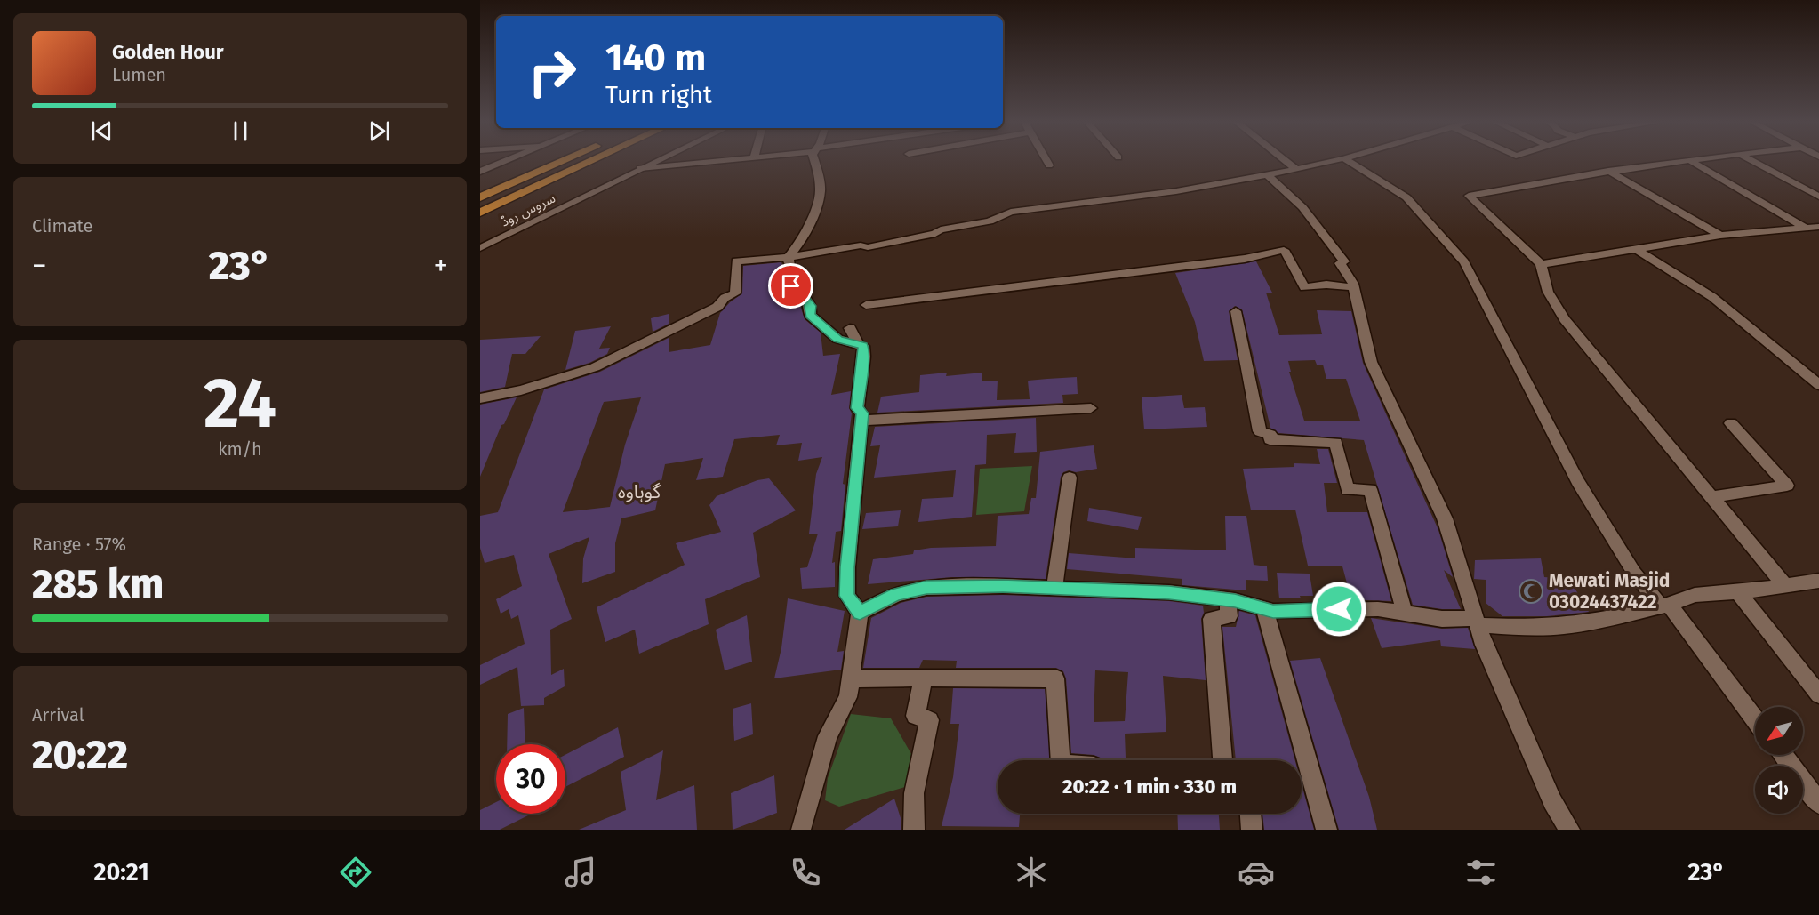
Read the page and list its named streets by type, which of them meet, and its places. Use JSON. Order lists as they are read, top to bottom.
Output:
{
  "streets": {
    "street": ["سروس روڈ"]
  },
  "districts": ["گوہاوہ"],
  "places": {
    "mosque": ["Mewati Masjid 03024437422"]
  },
  "north": "bottom left",
  "page": {
    "turn": ["140 m", "Turn right"],
    "song": ["Golden Hour", "Lumen"],
    "tile": [
      "Climate",
      ["24", "km/h"],
      ["Range · 57%", "285 km"],
      ["Arrival", "20:22"]
    ],
    "heat": ["−", "23°", "+"],
    "limit": "30",
    "trip": "20:22 · 1 min · 330 m",
    "tabs": ["20:21", "23°"]
  }
}
